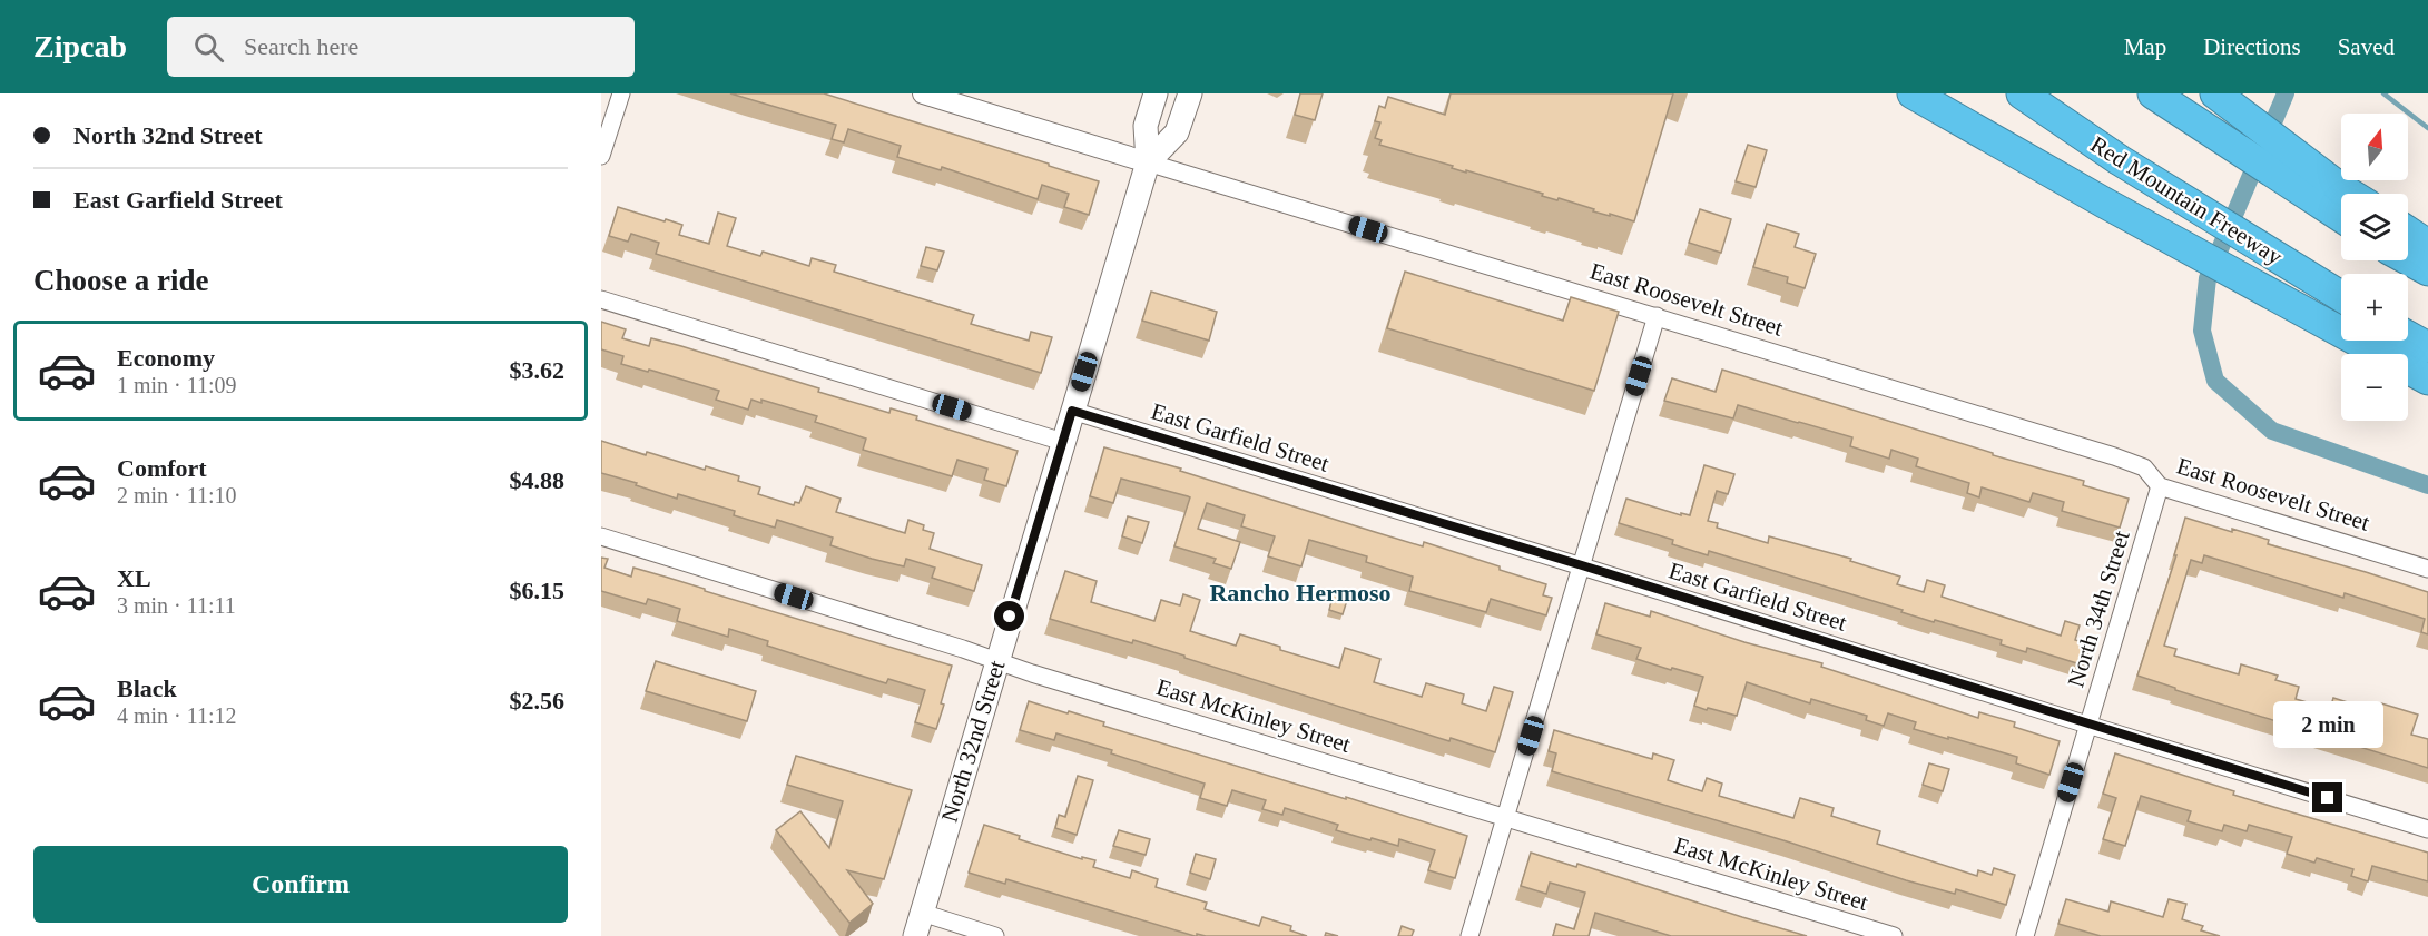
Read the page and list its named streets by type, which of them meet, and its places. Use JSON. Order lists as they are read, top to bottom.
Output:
{
  "streets": {
    "highway": ["Red Mountain Freeway"],
    "main road": ["North 32nd Street"],
    "street": [
      "East Roosevelt Street",
      "East Garfield Street",
      "North 34th Street",
      "East McKinley Street"
    ]
  },
  "crossings": [
    ["East Roosevelt Street", "North 34th Street"],
    ["East Roosevelt Street", "North 32nd Street"],
    ["East Garfield Street", "North 34th Street"],
    ["East Garfield Street", "North 32nd Street"],
    ["East McKinley Street", "North 32nd Street"]
  ],
  "districts": ["Rancho Hermoso"],
  "north": "top",
  "page": {
    "header": "Zipcab",
    "search": "Search here",
    "nav": ["Map", "Directions", "Saved"],
    "banner": ["North 32nd Street", "East Garfield Street"],
    "map_buttons": ["+", "−"],
    "heading": "Choose a ride",
    "list": [
      {
        "name": "Economy",
        "note": "1 min · 11:09",
        "value": "$3.62"
      },
      {
        "name": "Comfort",
        "note": "2 min · 11:10",
        "value": "$4.88"
      },
      {
        "name": "XL",
        "note": "3 min · 11:11",
        "value": "$6.15"
      },
      {
        "name": "Black",
        "note": "4 min · 11:12",
        "value": "$2.56"
      }
    ],
    "bubble": "2 min",
    "buttons": "Confirm"
  }
}
